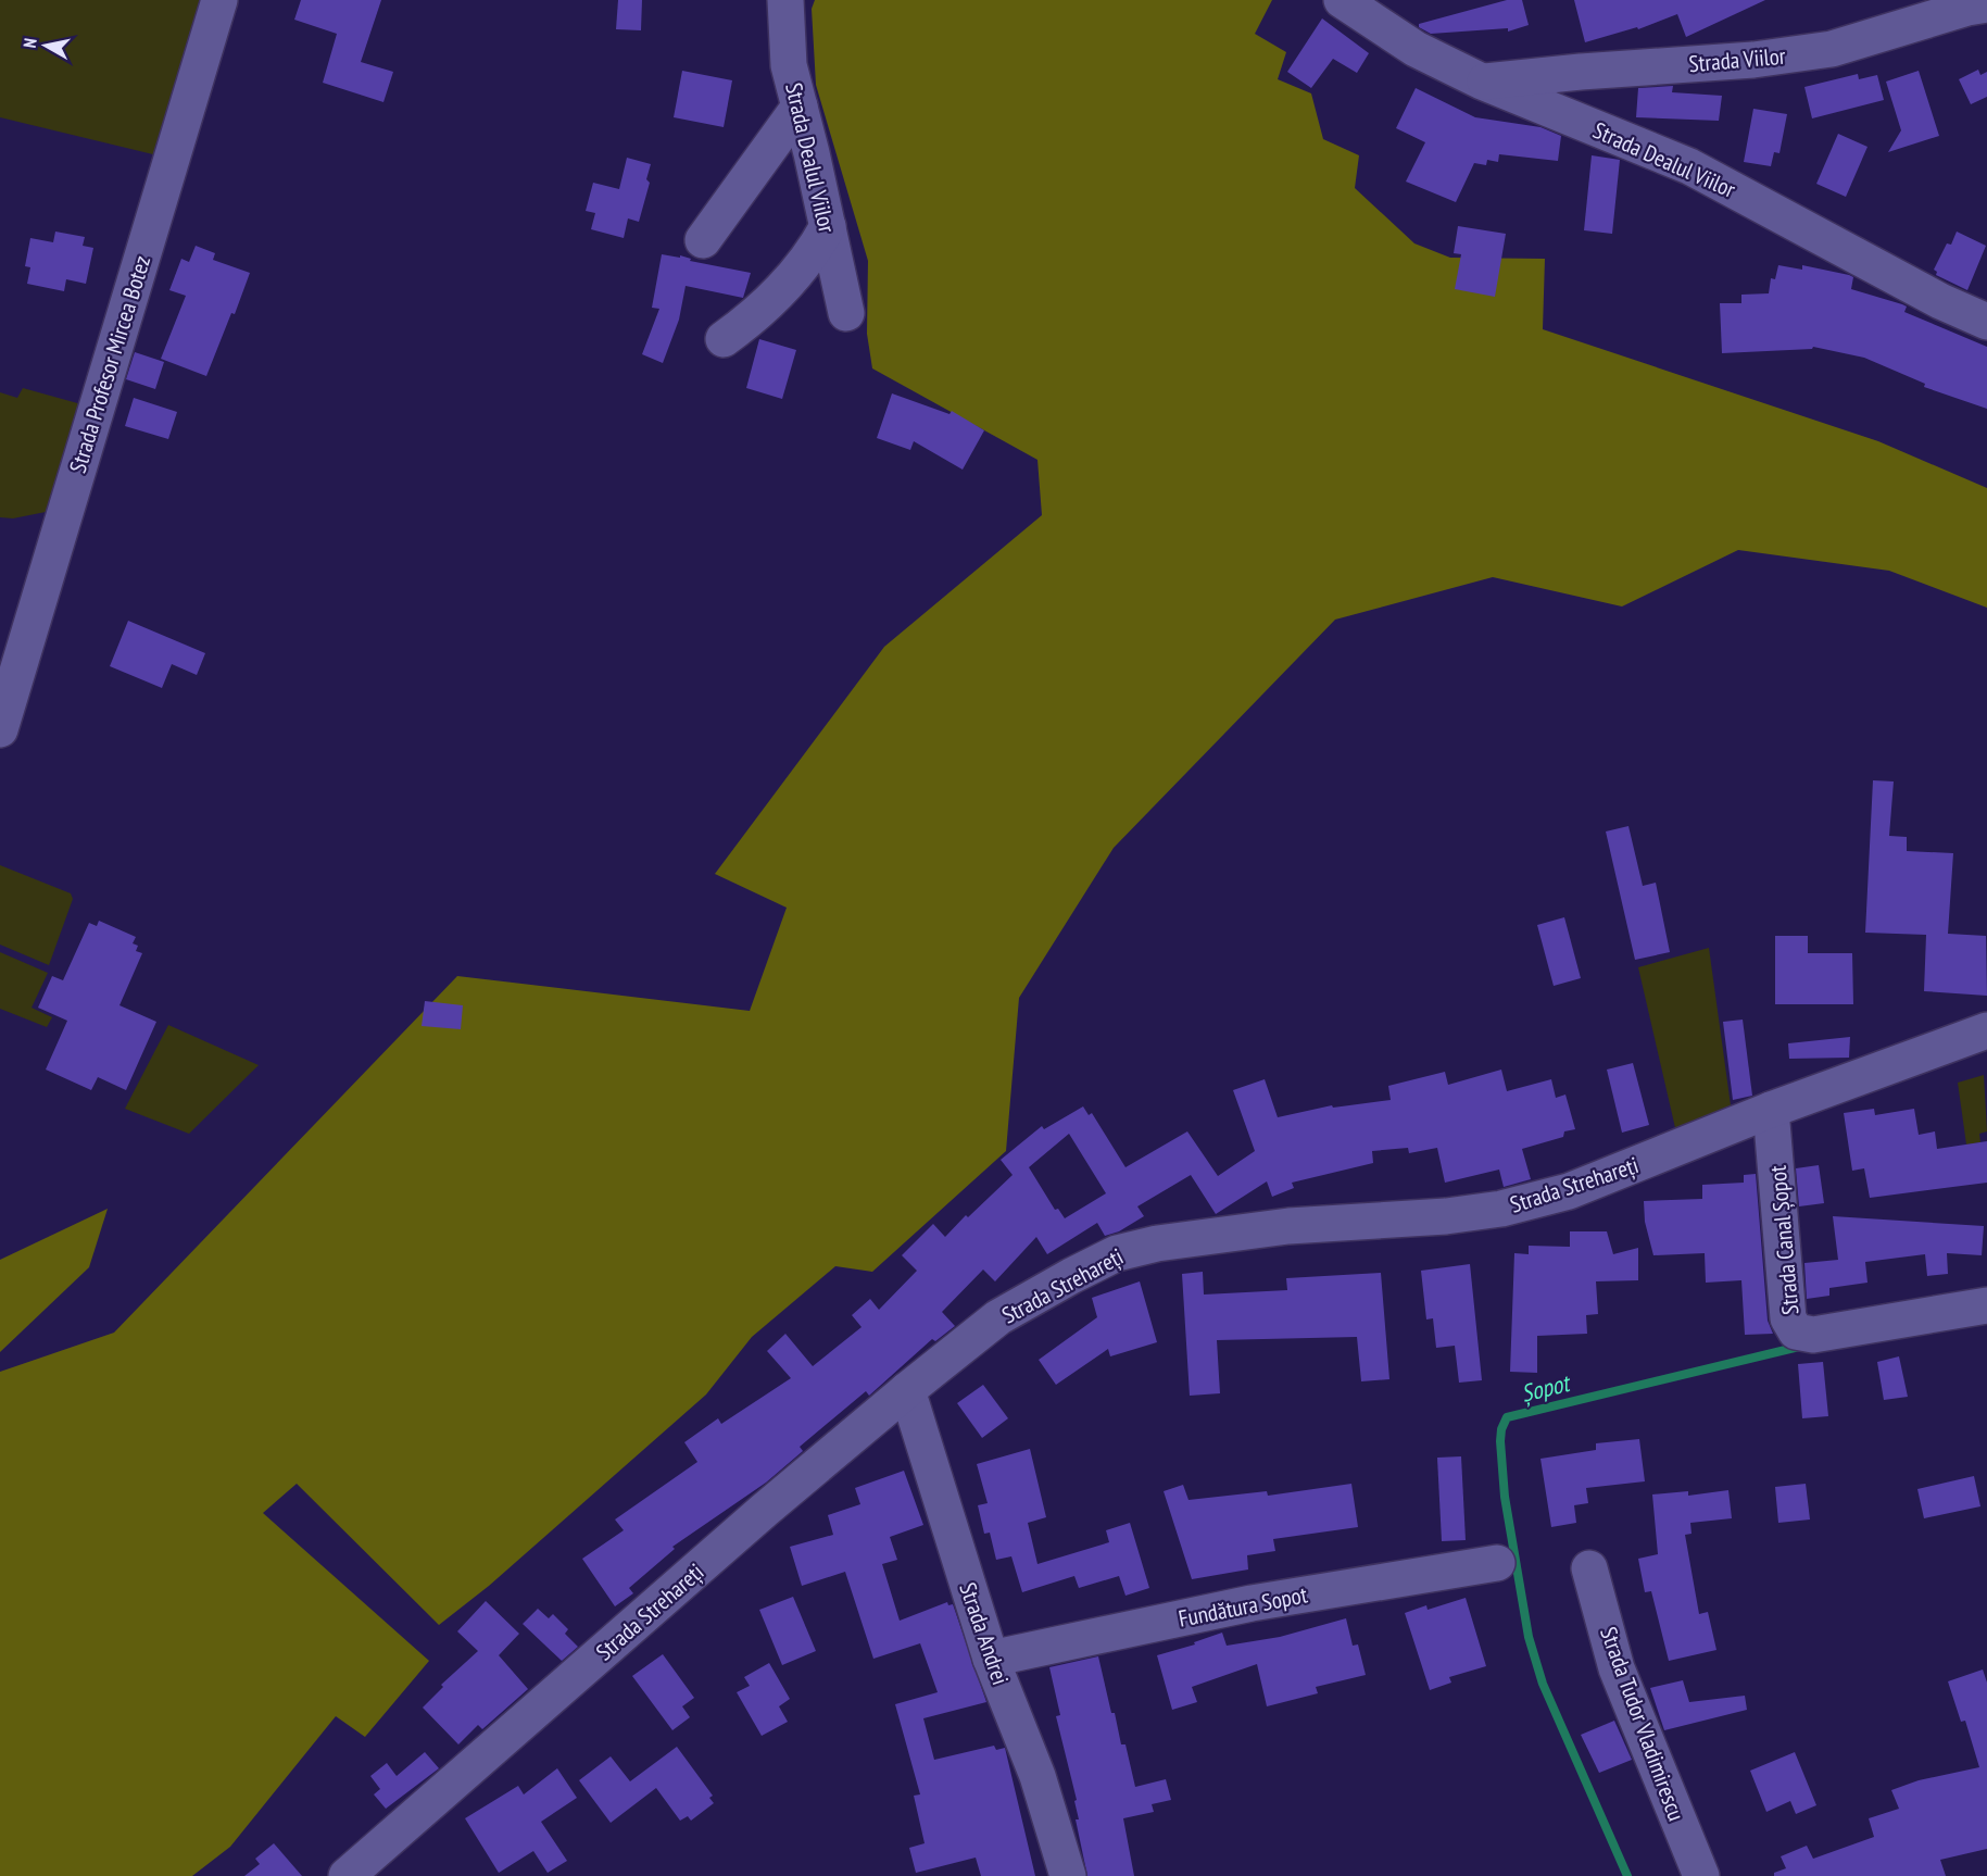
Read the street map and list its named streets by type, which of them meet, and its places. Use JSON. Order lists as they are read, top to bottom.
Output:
{
  "streets": {
    "street": [
      "Strada Viilor",
      "Strada Dealul Viilor",
      "Strada Profesor Mircea Botez",
      "Strada Strehareți",
      "Strada Canal Șopot",
      "Fundătura Sopot",
      "Strada Andrei",
      "Strada Tudor Vladimirescu"
    ]
  },
  "crossings": [
    ["Strada Viilor", "Strada Dealul Viilor"],
    ["Strada Strehareți", "Strada Canal Șopot"],
    ["Strada Strehareți", "Strada Andrei"],
    ["Fundătura Sopot", "Strada Andrei"]
  ],
  "water": ["Șopot"],
  "north": "left"
}
